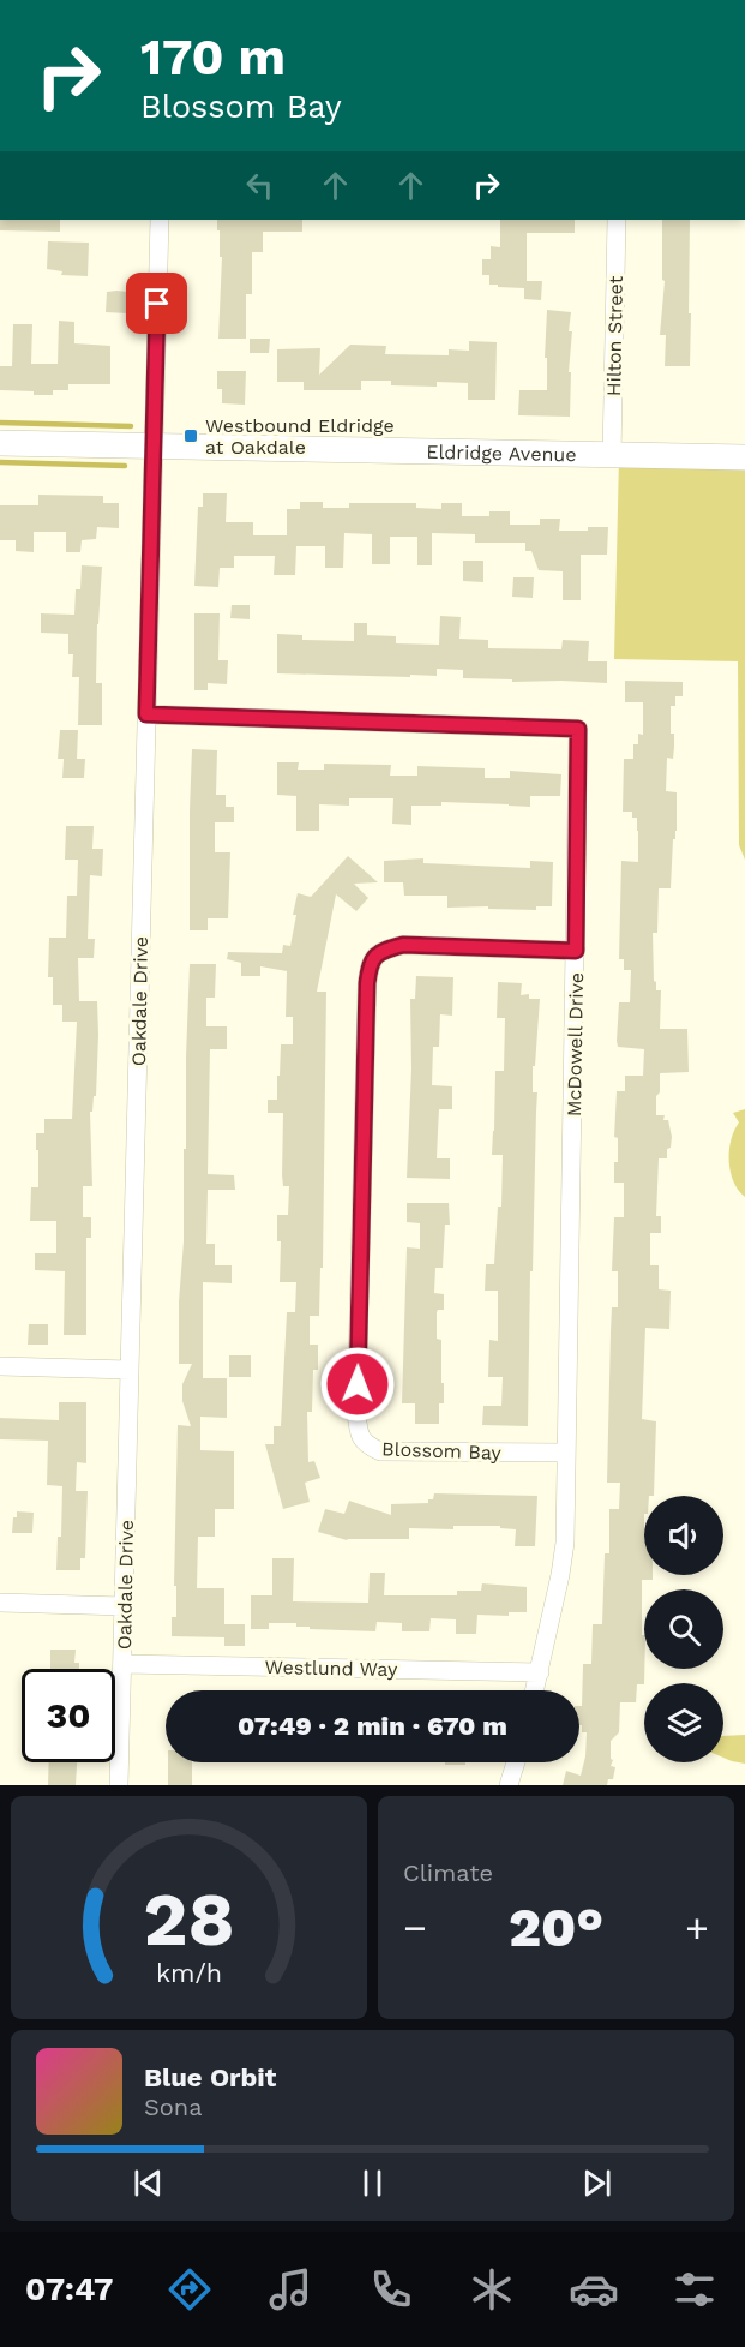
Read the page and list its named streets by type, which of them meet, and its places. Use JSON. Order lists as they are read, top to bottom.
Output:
{
  "streets": {
    "street": [
      "Hilton Street",
      "Eldridge Avenue",
      "Oakdale Drive",
      "McDowell Drive",
      "Blossom Bay",
      "Westlund Way"
    ]
  },
  "crossings": [
    ["Hilton Street", "Eldridge Avenue"],
    ["Eldridge Avenue", "Oakdale Drive"],
    ["Oakdale Drive", "McDowell Drive"],
    ["Oakdale Drive", "Westlund Way"],
    ["McDowell Drive", "Blossom Bay"],
    ["McDowell Drive", "Westlund Way"]
  ],
  "places": {
    "transit": ["Westbound Eldridge at Oakdale"]
  },
  "page": {
    "turn": ["170 m", "Blossom Bay"],
    "limit": "30",
    "trip": "07:49 · 2 min · 670 m",
    "tile": "Climate",
    "heat": ["−", "20°", "+"],
    "song": ["Blue Orbit", "Sona"],
    "tabs": "07:47",
    "gauge": ["28", "km/h"]
  }
}
